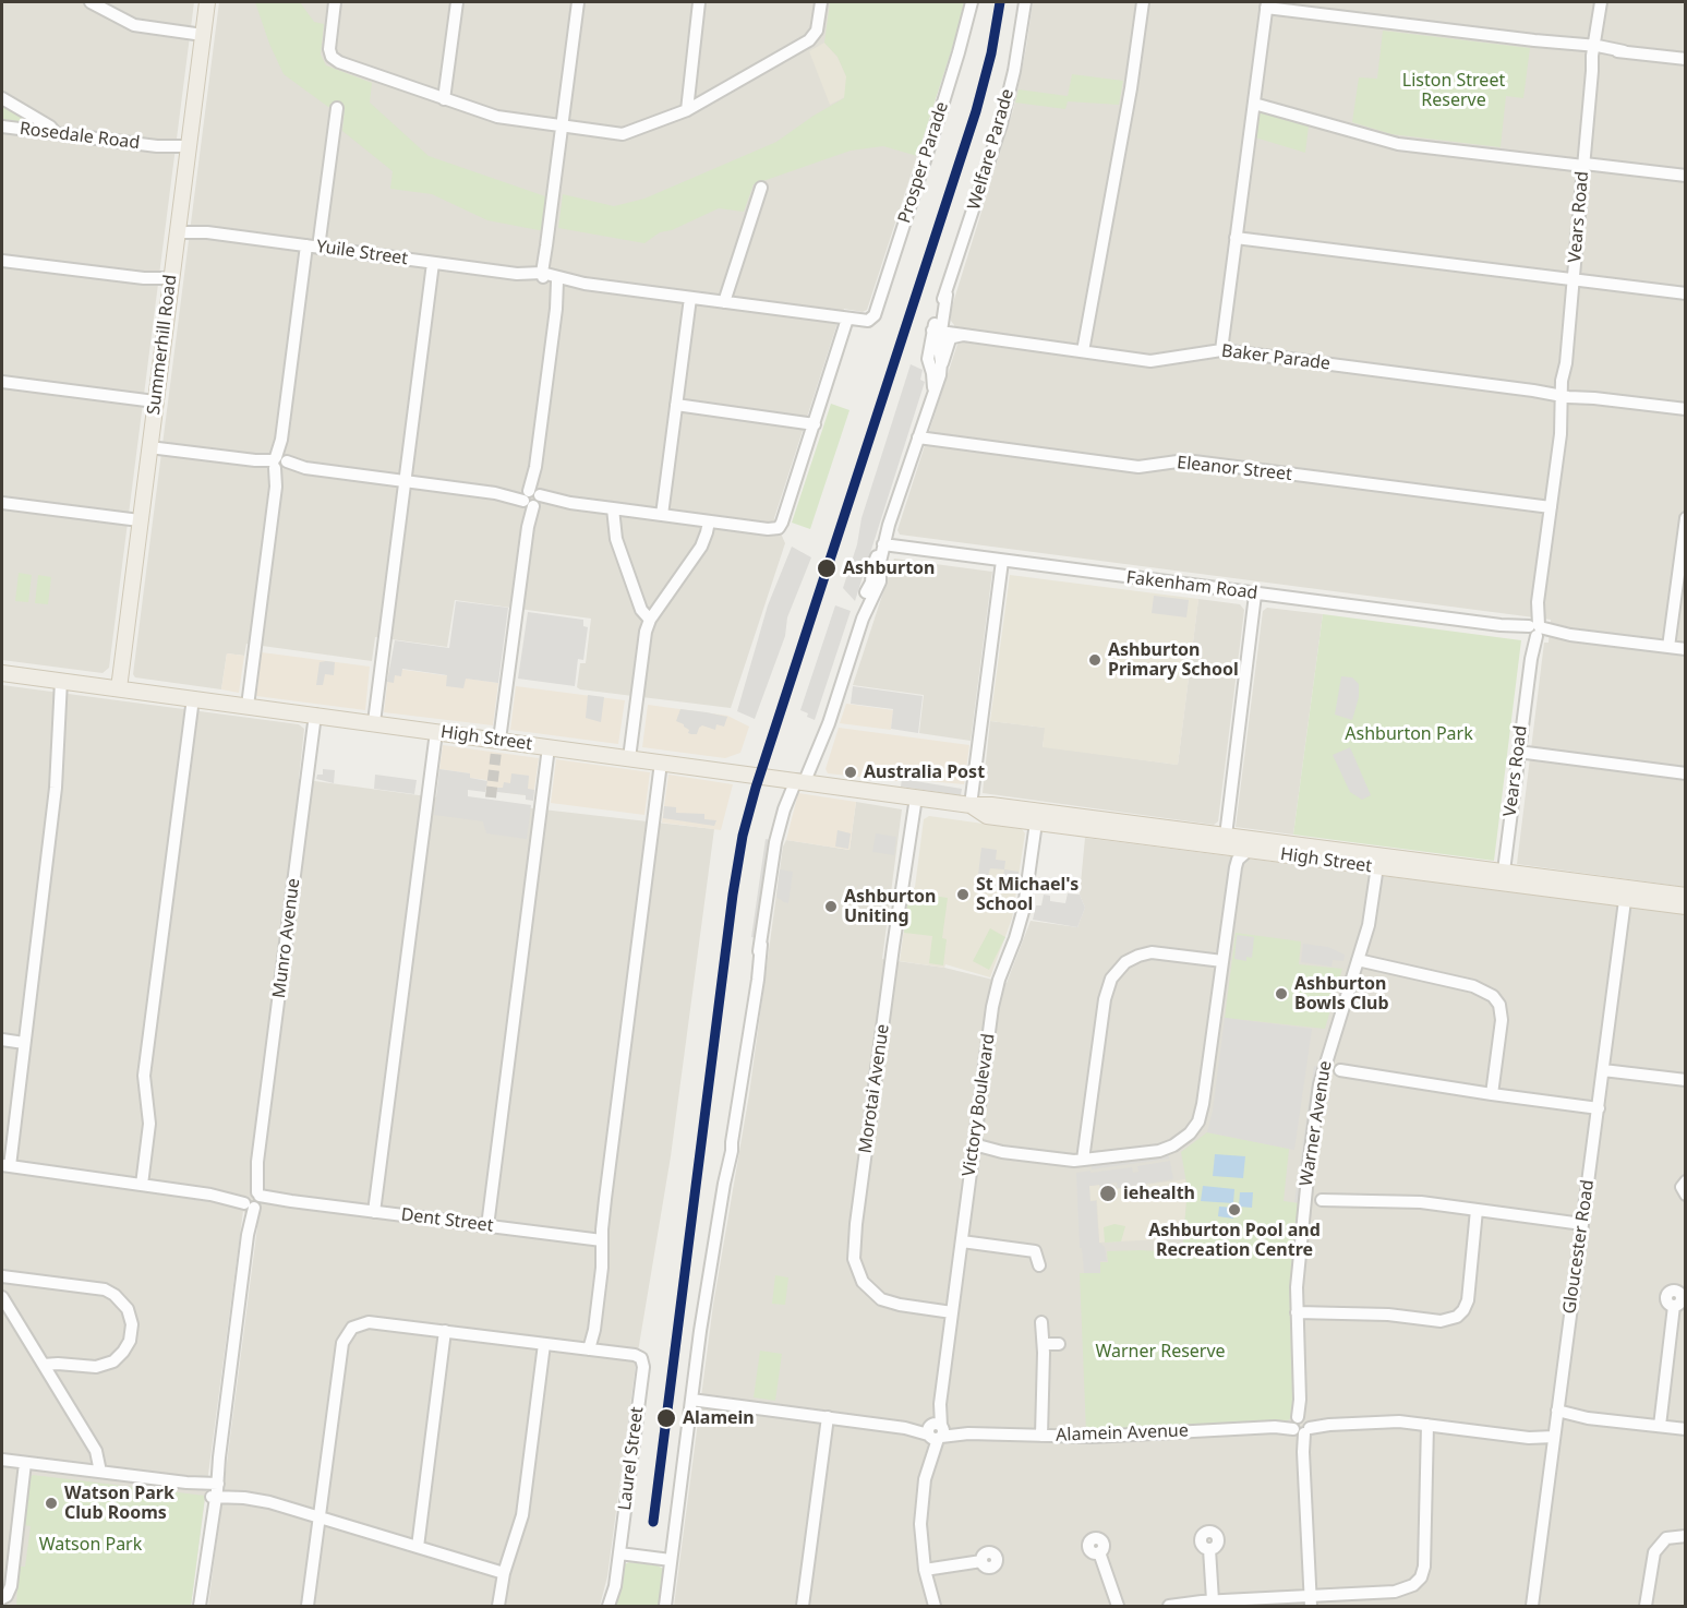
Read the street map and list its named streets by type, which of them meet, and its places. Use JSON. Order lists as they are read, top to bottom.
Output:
{
  "streets": {
    "main road": ["Summerhill Road", "High Street"],
    "street": [
      "Rosedale Road",
      "Welfare Parade",
      "Prosper Parade",
      "Vears Road",
      "Yuile Street",
      "Baker Parade",
      "Eleanor Street",
      "Fakenham Road",
      "Munro Avenue",
      "Morotai Avenue",
      "Victory Boulevard",
      "Warner Avenue",
      "Dent Street",
      "Gloucester Road",
      "Alamein Avenue",
      "Laurel Street"
    ]
  },
  "crossings": [
    ["Rosedale Road", "Summerhill Road"],
    ["Welfare Parade", "Baker Parade"],
    ["Welfare Parade", "Eleanor Street"],
    ["Welfare Parade", "Fakenham Road"],
    ["Welfare Parade", "High Street"],
    ["Welfare Parade", "Alamein Avenue"],
    ["Prosper Parade", "Yuile Street"],
    ["Vears Road", "Baker Parade"],
    ["Vears Road", "Eleanor Street"],
    ["Vears Road", "Fakenham Road"],
    ["Vears Road", "High Street"],
    ["Yuile Street", "Summerhill Road"],
    ["Summerhill Road", "High Street"],
    ["High Street", "Munro Avenue"],
    ["High Street", "Morotai Avenue"],
    ["High Street", "Victory Boulevard"],
    ["High Street", "Warner Avenue"],
    ["High Street", "Gloucester Road"],
    ["Munro Avenue", "Dent Street"],
    ["Morotai Avenue", "Victory Boulevard"],
    ["Victory Boulevard", "Alamein Avenue"],
    ["Warner Avenue", "Alamein Avenue"],
    ["Gloucester Road", "Alamein Avenue"]
  ],
  "parks": [
    "Liston Street Reserve",
    "Ashburton Park",
    "Warner Reserve",
    "Watson Park"
  ],
  "places": [
    "Ashburton",
    "Ashburton Primary School",
    "Australia Post",
    "St Michael's School",
    "Ashburton Uniting",
    "Ashburton Bowls Club",
    "iehealth",
    "Ashburton Pool and Recreation Centre",
    "Alamein",
    "Watson Park Club Rooms"
  ]
}
